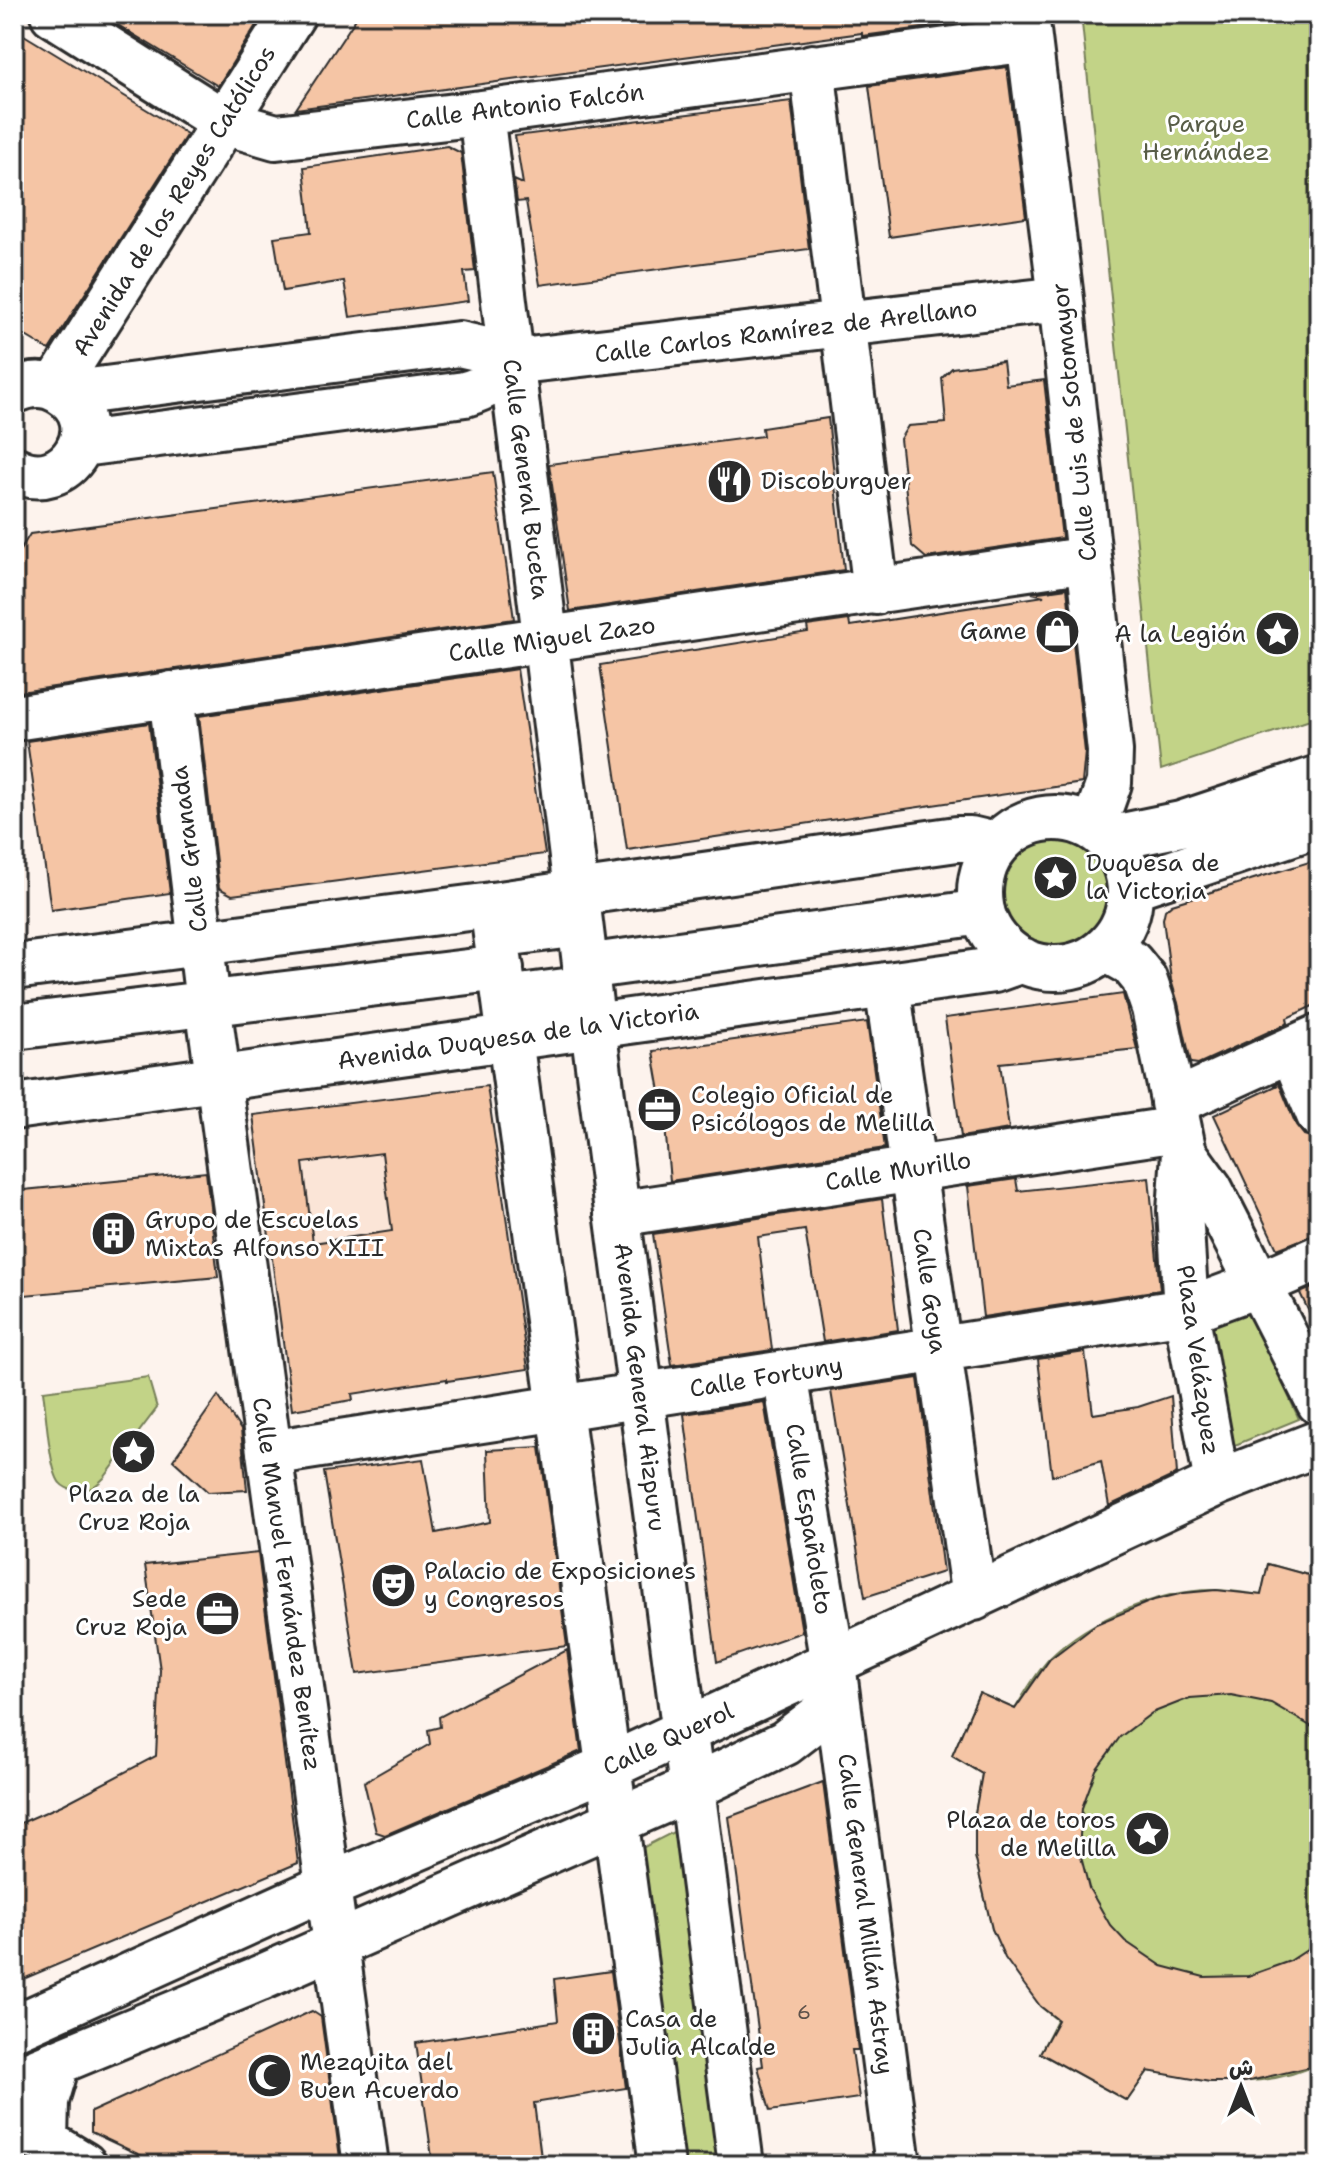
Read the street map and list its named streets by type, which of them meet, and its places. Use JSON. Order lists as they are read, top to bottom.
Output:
{
  "streets": {
    "street": [
      "Calle Antonio Falcón",
      "Avenida de los Reyes Católicos",
      "Calle Carlos Ramírez de Arellano",
      "Calle Luis de Sotomayor",
      "Calle General Buceta",
      "Calle Miguel Zazo",
      "Calle Granada",
      "Avenida Duquesa de la Victoria",
      "Calle Murillo",
      "Calle Goya",
      "Plaza Velázquez",
      "Calle Fortuny",
      "Avenida General Aizpuru",
      "Calle Españoleto",
      "Calle Manuel Fernández Benítez",
      "Calle Querol",
      "Calle General Millán Astray"
    ]
  },
  "crossings": [
    ["Calle Antonio Falcón", "Avenida de los Reyes Católicos"],
    ["Calle Antonio Falcón", "Calle Luis de Sotomayor"],
    ["Calle Antonio Falcón", "Calle General Buceta"],
    ["Avenida de los Reyes Católicos", "Calle Carlos Ramírez de Arellano"],
    ["Calle Carlos Ramírez de Arellano", "Calle Luis de Sotomayor"],
    ["Calle Carlos Ramírez de Arellano", "Calle General Buceta"],
    ["Calle Luis de Sotomayor", "Calle Miguel Zazo"],
    ["Calle Luis de Sotomayor", "Avenida Duquesa de la Victoria"],
    ["Calle General Buceta", "Calle Miguel Zazo"],
    ["Calle General Buceta", "Avenida Duquesa de la Victoria"],
    ["Calle General Buceta", "Avenida General Aizpuru"],
    ["Calle Miguel Zazo", "Calle Granada"],
    ["Calle Granada", "Avenida Duquesa de la Victoria"],
    ["Calle Granada", "Calle Manuel Fernández Benítez"],
    ["Avenida Duquesa de la Victoria", "Calle Goya"],
    ["Avenida Duquesa de la Victoria", "Avenida General Aizpuru"],
    ["Avenida Duquesa de la Victoria", "Calle Manuel Fernández Benítez"],
    ["Calle Murillo", "Calle Goya"],
    ["Calle Murillo", "Plaza Velázquez"],
    ["Calle Murillo", "Avenida General Aizpuru"],
    ["Calle Goya", "Calle Fortuny"],
    ["Calle Goya", "Calle Querol"],
    ["Plaza Velázquez", "Calle Fortuny"],
    ["Plaza Velázquez", "Calle Querol"],
    ["Calle Fortuny", "Avenida General Aizpuru"],
    ["Calle Fortuny", "Calle Españoleto"],
    ["Calle Fortuny", "Calle Manuel Fernández Benítez"],
    ["Avenida General Aizpuru", "Calle Querol"],
    ["Calle Españoleto", "Calle Querol"],
    ["Calle Españoleto", "Calle General Millán Astray"],
    ["Calle Manuel Fernández Benítez", "Calle Querol"],
    ["Calle Querol", "Calle General Millán Astray"]
  ],
  "parks": ["Parque Hernández"],
  "places": {
    "restaurant": ["Discoburguer"],
    "shop": ["Game"],
    "place": [
      "A la Legión",
      "Duquesa de la Victoria",
      "Plaza de la Cruz Roja",
      "Plaza de toros de Melilla"
    ],
    "office": ["Colegio Oficial de Psicólogos de Melilla", "Sede Cruz Roja"],
    "building": ["Grupo de Escuelas Mixtas Alfonso XIII", "Casa de Julia Alcalde"],
    "theatre": ["Palacio de Exposiciones y Congresos"],
    "mosque": ["Mezquita del Buen Acuerdo"]
  },
  "house_numbers": ["6"],
  "north": "top"
}
